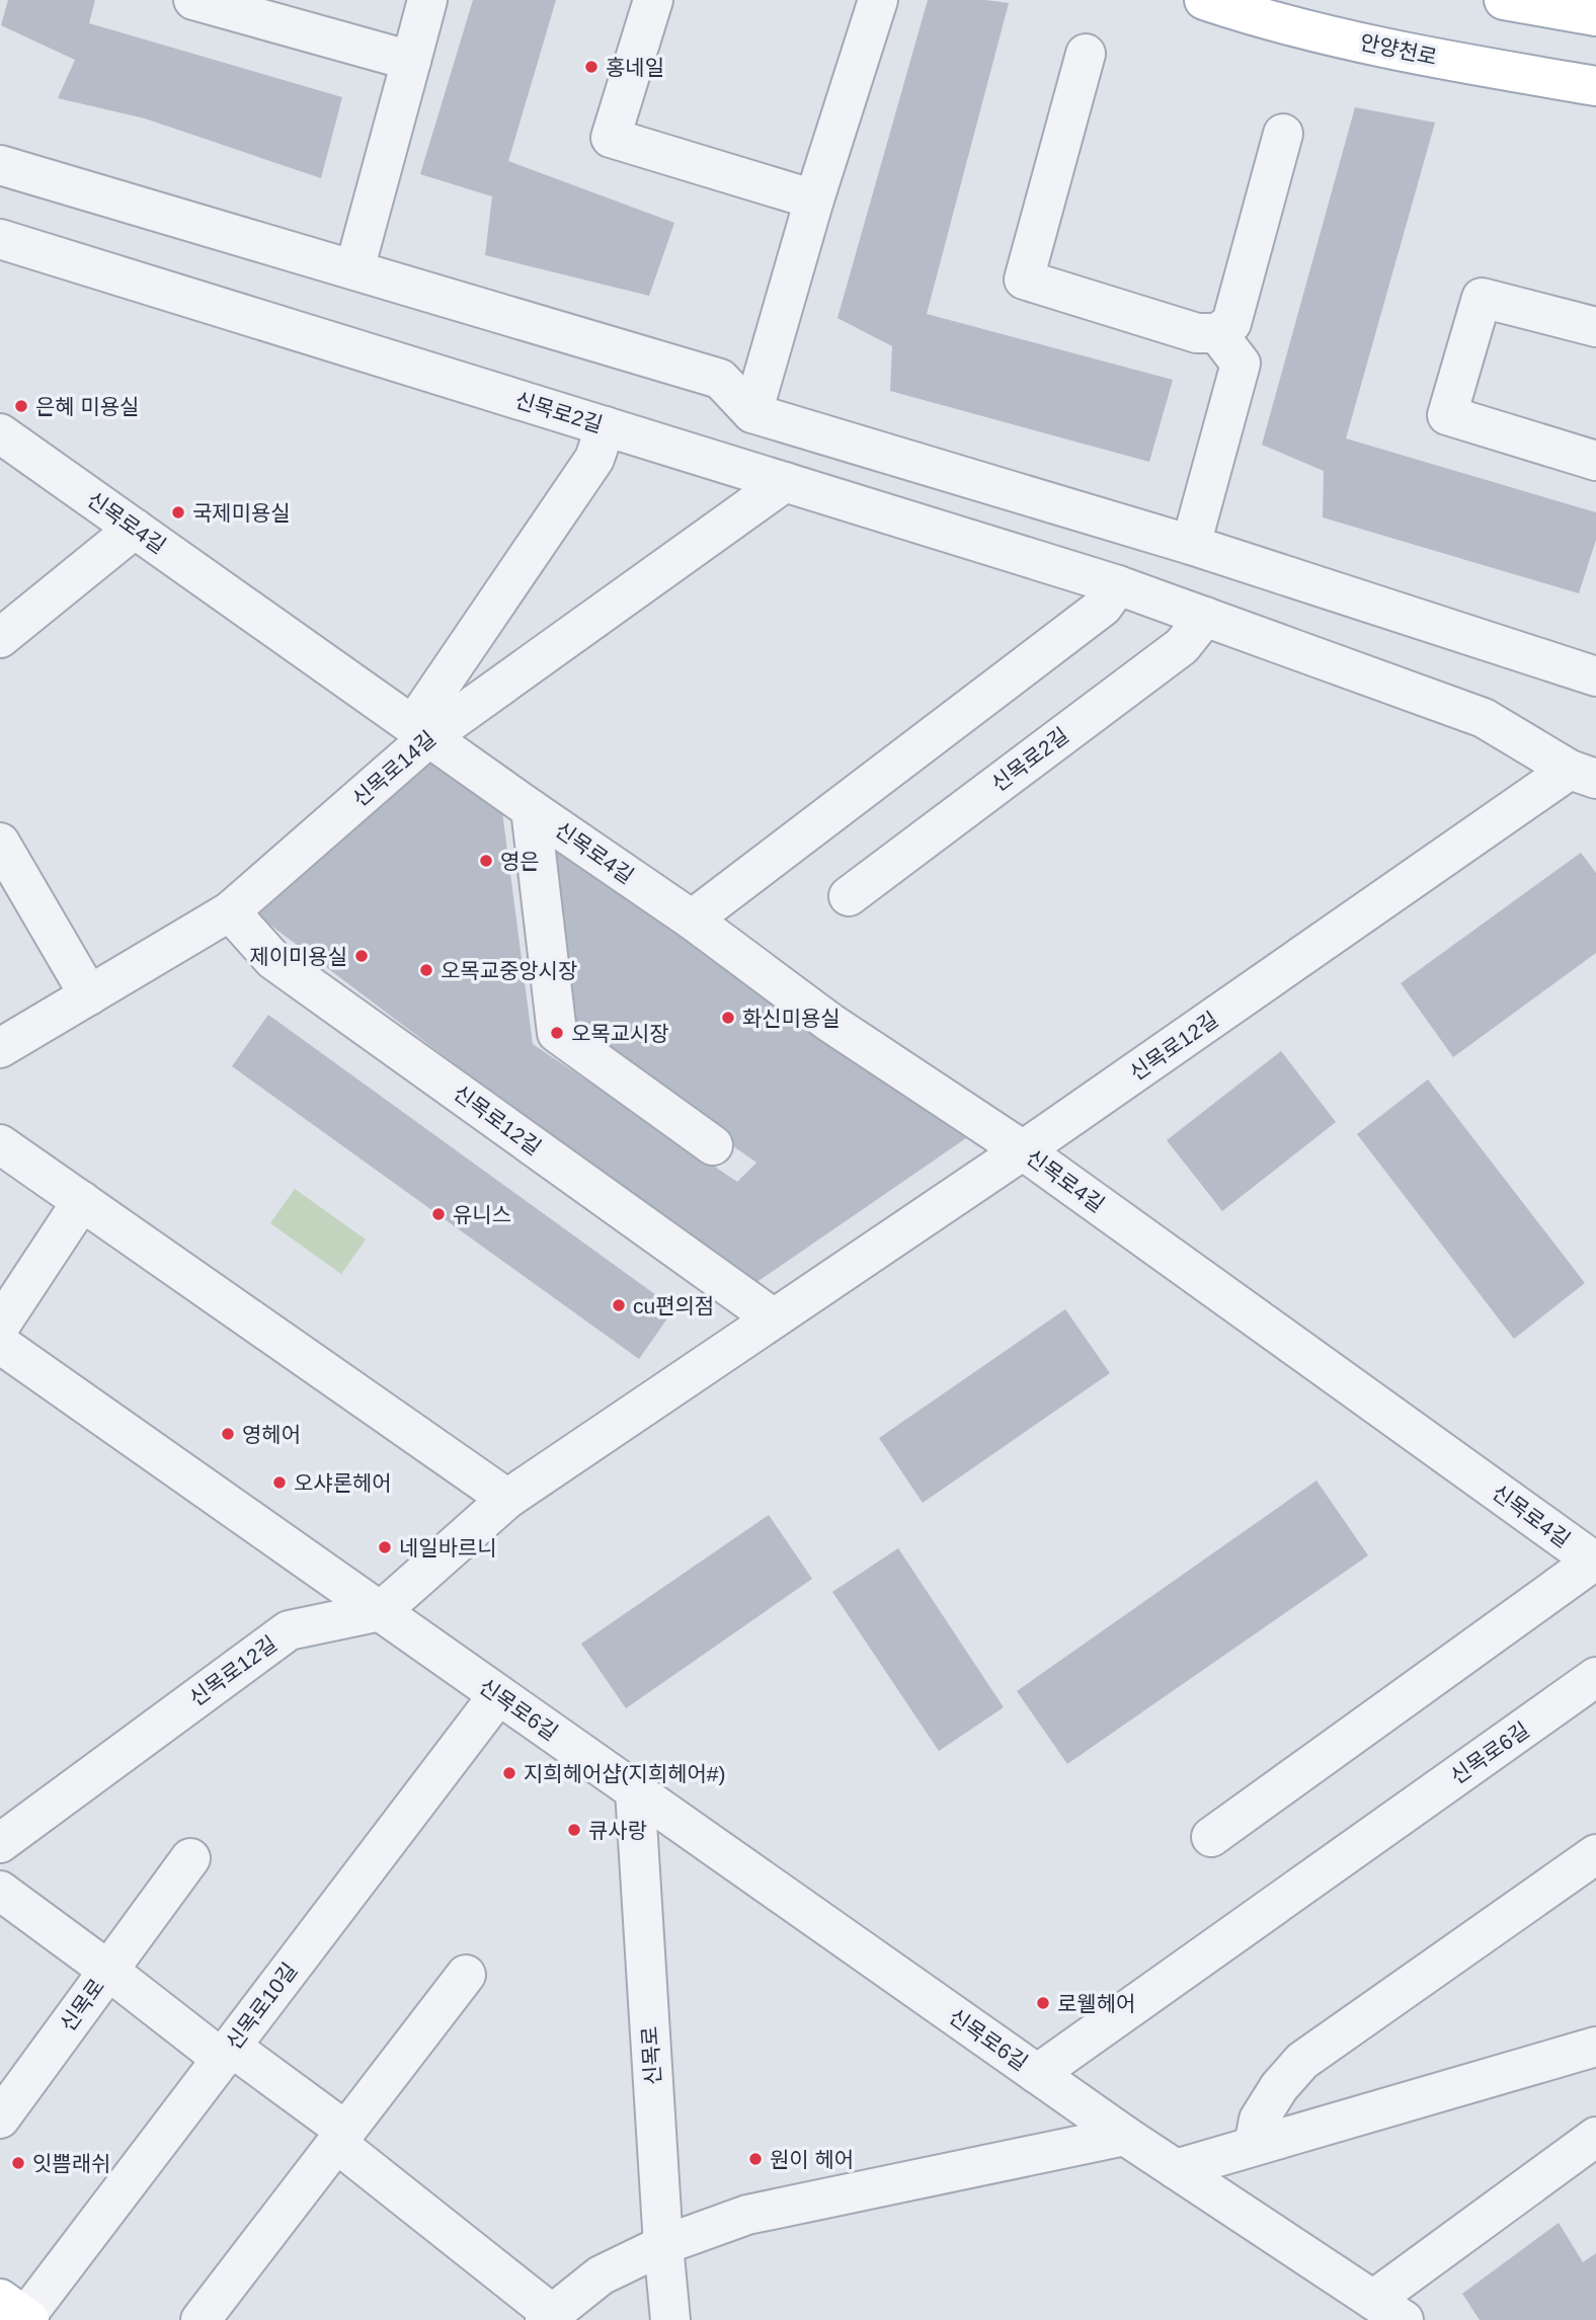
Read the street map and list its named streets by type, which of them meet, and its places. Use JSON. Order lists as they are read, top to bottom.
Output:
{
  "streets": {
    "main road": ["안양천로"],
    "street": [
      "신목로2길",
      "신목로4길",
      "신목로14길",
      "신목로12길",
      "신목로6길",
      "신목로",
      "신목로10길"
    ]
  },
  "crossings": [
    ["신목로2길", "신목로14길"],
    ["신목로2길", "신목로12길"],
    ["신목로4길", "신목로14길"],
    ["신목로4길", "신목로12길"],
    ["신목로14길", "신목로12길"],
    ["신목로12길", "신목로6길"],
    ["신목로6길", "신목로"],
    ["신목로6길", "신목로10길"]
  ],
  "places": [
    "홍네일",
    "은혜 미용실",
    "국제미용실",
    "영은",
    "제이미용실",
    "오목교중앙시장",
    "화신미용실",
    "오목교시장",
    "유니스",
    "cu편의점",
    "영헤어",
    "오샤론헤어",
    "네일바르니",
    "지희헤어샵(지희헤어#)",
    "큐사랑",
    "로웰헤어",
    "원이 헤어",
    "잇쁨래쉬"
  ]
}
